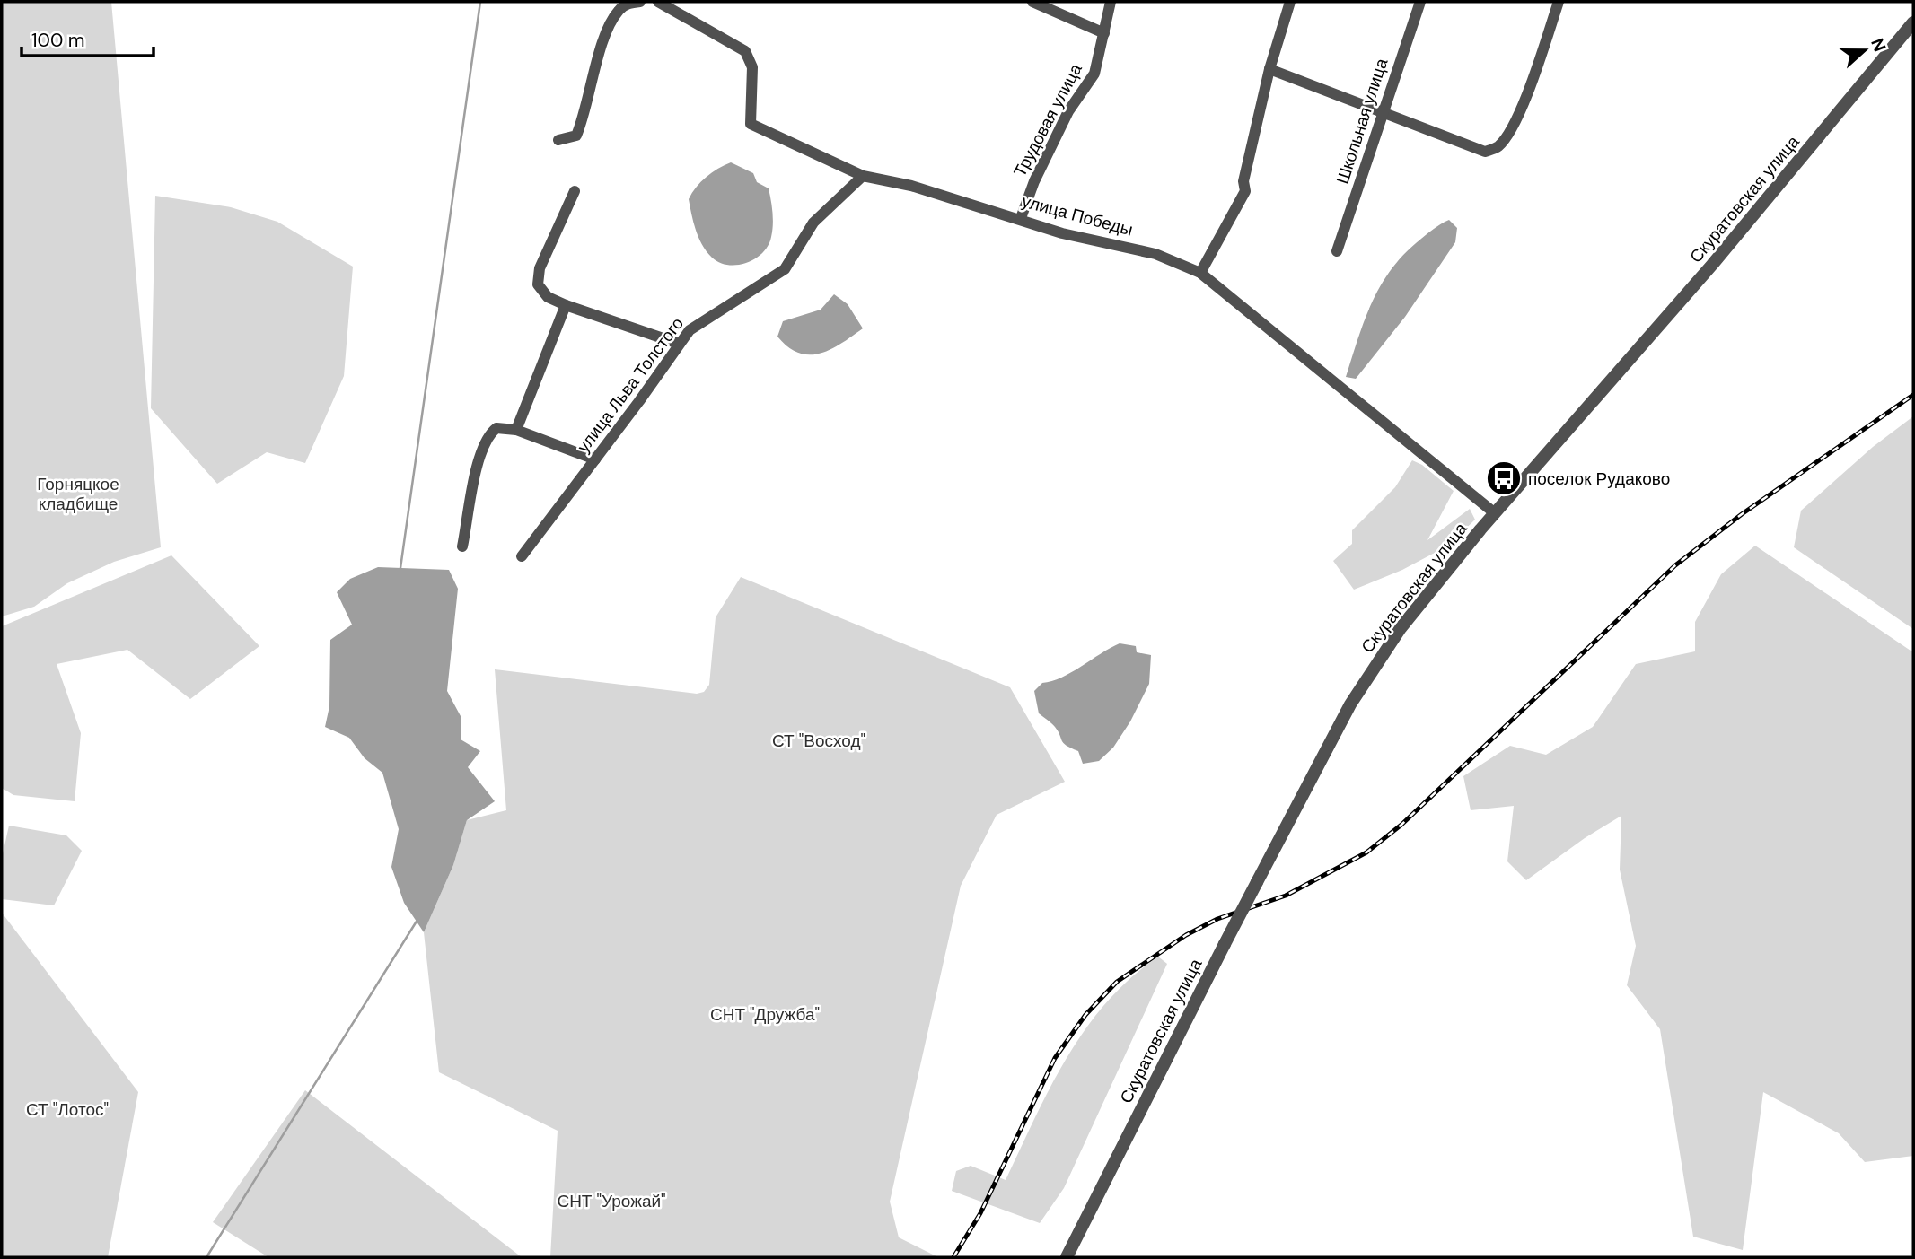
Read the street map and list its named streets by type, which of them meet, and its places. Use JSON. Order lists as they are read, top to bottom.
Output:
{
  "streets": {
    "street": [
      "Трудовая улица",
      "Школьная улица",
      "Скуратовская улица",
      "улица Победы",
      "улица Льва Толстого"
    ]
  },
  "crossings": [
    ["Трудовая улица", "улица Победы"],
    ["Скуратовская улица", "улица Победы"],
    ["улица Победы", "улица Льва Толстого"]
  ],
  "parks": [
    "Горняцкое кладбище",
    "СТ \"Восход\"",
    "СНТ \"Дружба\"",
    "СТ \"Лотос\"",
    "СНТ \"Урожай\""
  ],
  "places": {
    "bus stop": ["поселок Рудаково"]
  },
  "scale_bar": "100 m",
  "north": "right"
}
